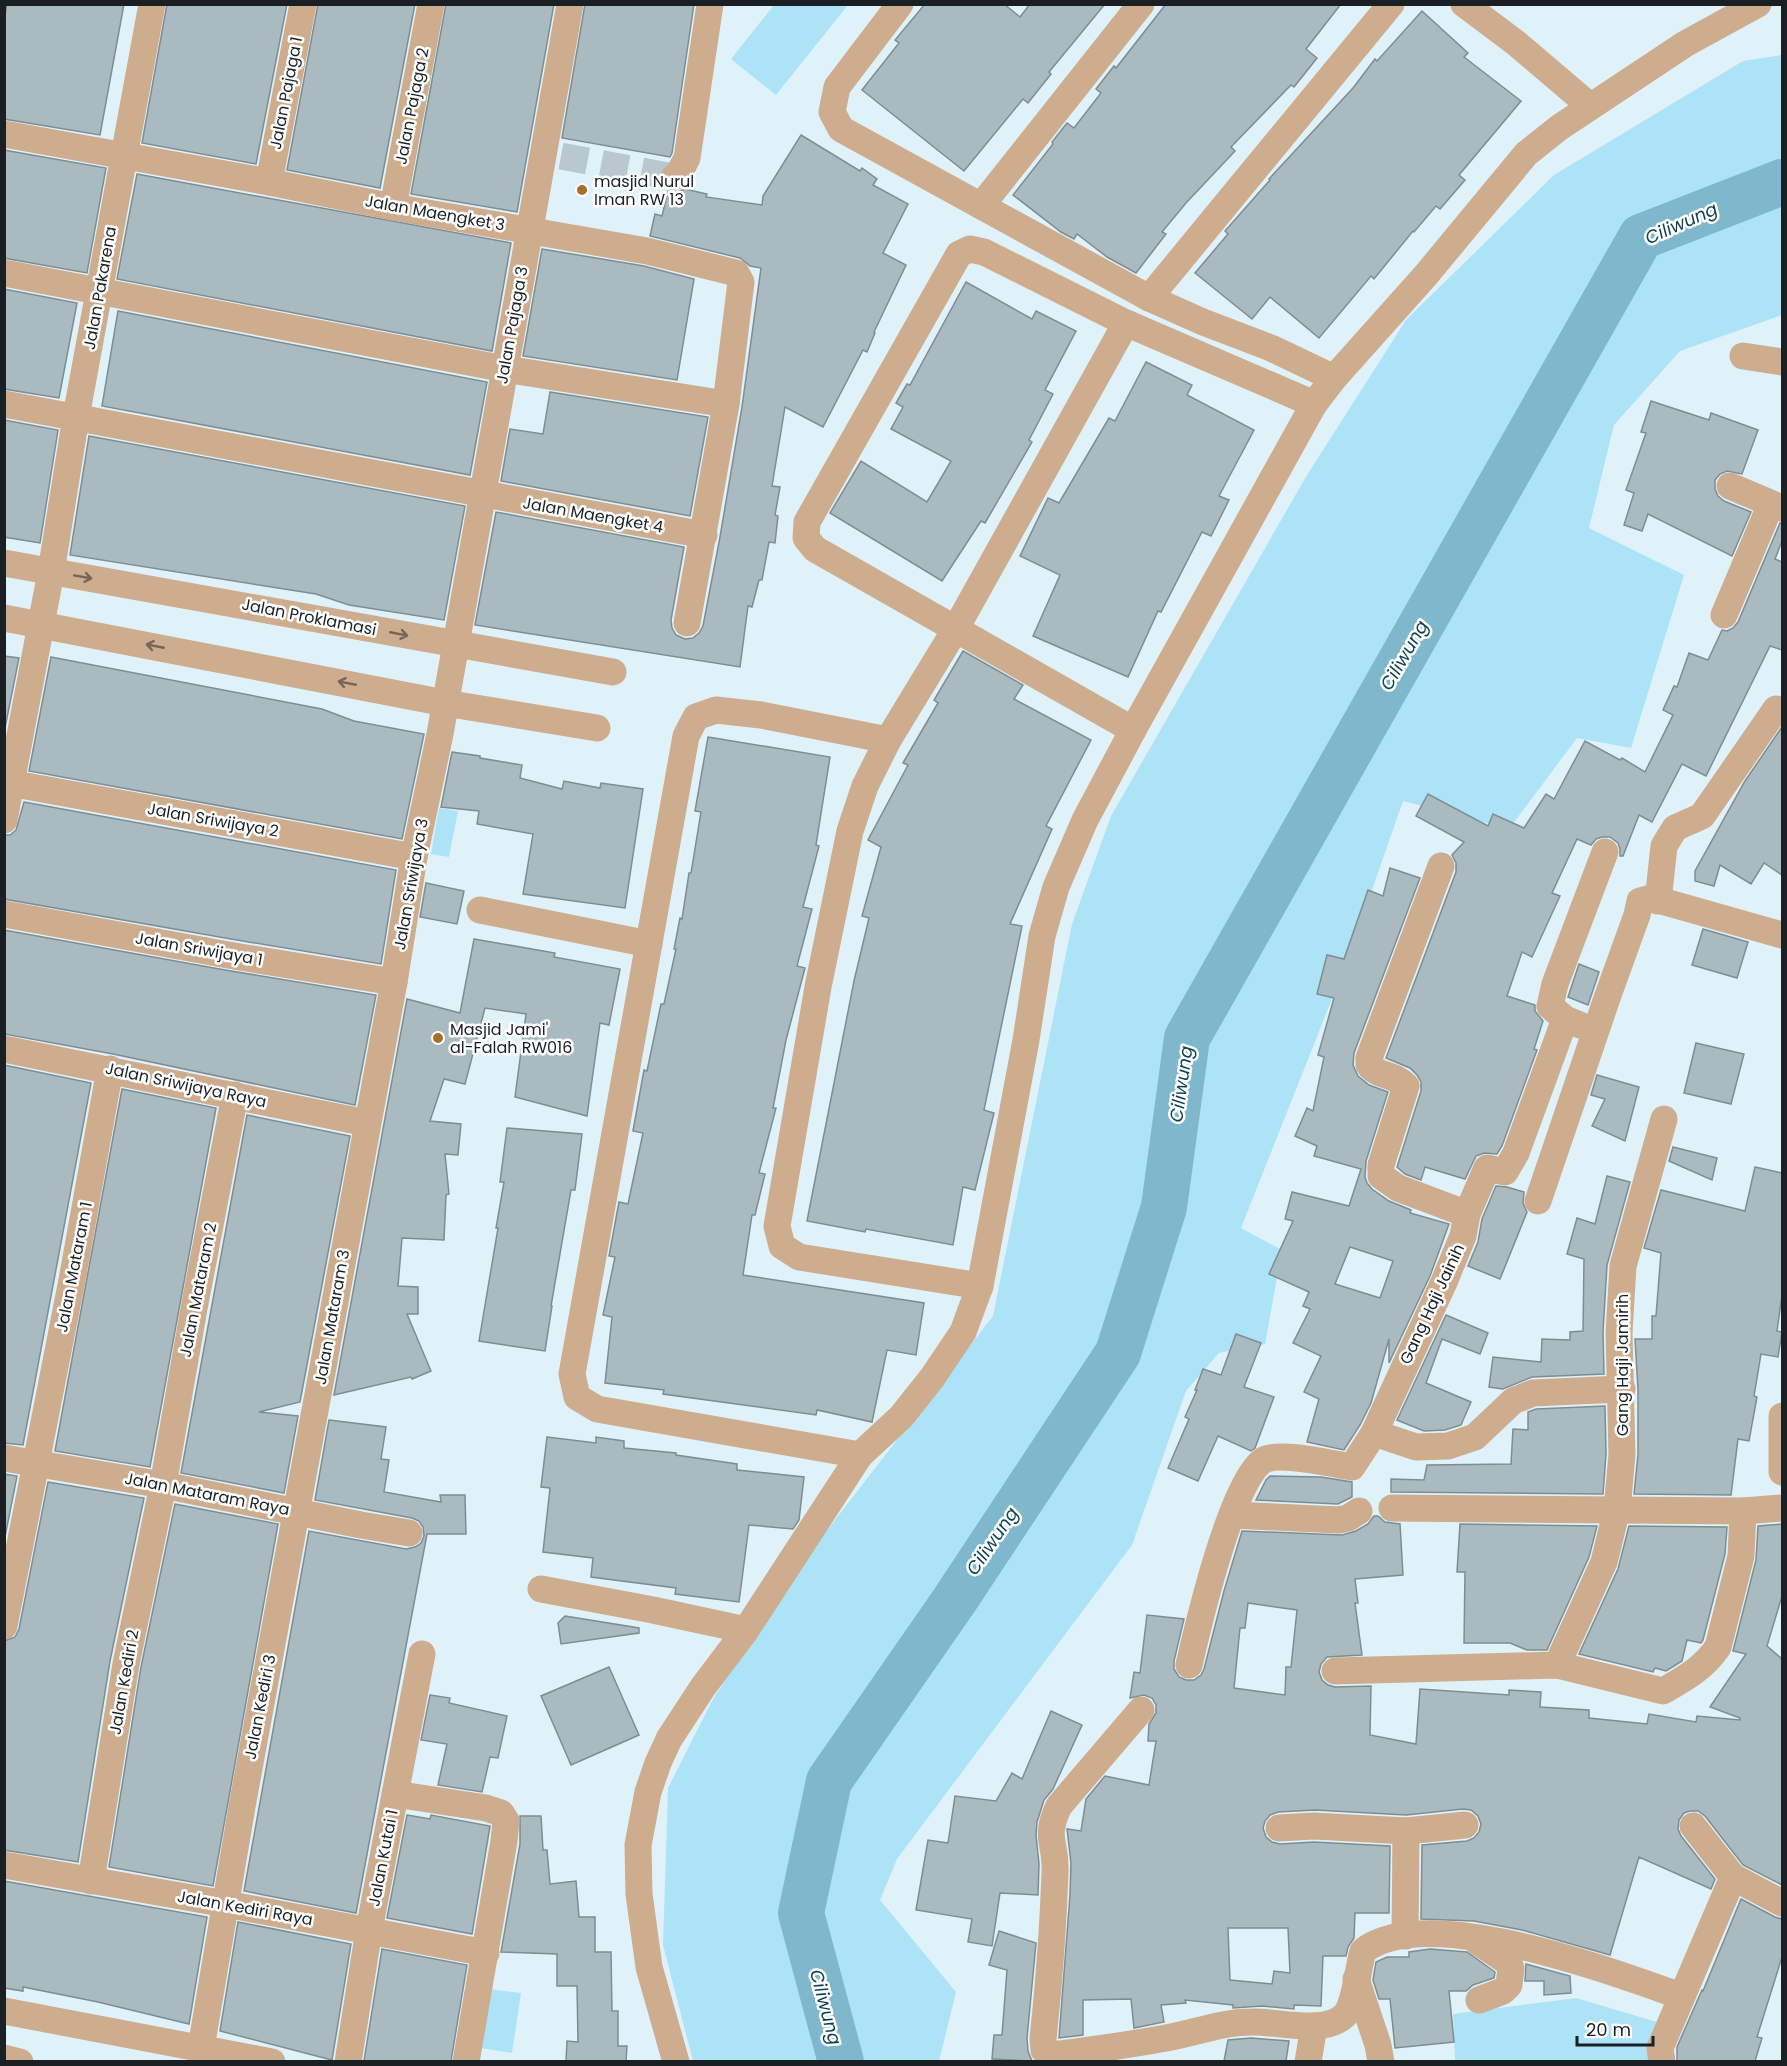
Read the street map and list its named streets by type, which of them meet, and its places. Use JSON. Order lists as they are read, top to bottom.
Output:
{
  "streets": {
    "street": [
      "Jalan Pajaga 1",
      "Jalan Pajaga 2",
      "Jalan Maengket 3",
      "Jalan Pakarena",
      "Jalan Pajaga 3",
      "Jalan Maengket 4",
      "Jalan Proklamasi",
      "Jalan Sriwijaya 2",
      "Jalan Sriwijaya 3",
      "Jalan Sriwijaya 1",
      "Jalan Sriwijaya Raya",
      "Jalan Mataram 1",
      "Jalan Mataram 2",
      "Gang Haji Jainih",
      "Jalan Mataram 3",
      "Gang Haji Jamirih",
      "Jalan Mataram Raya",
      "Jalan Kediri 2",
      "Jalan Kediri 3",
      "Jalan Kutai 1",
      "Jalan Kediri Raya"
    ]
  },
  "crossings": [
    ["Jalan Pajaga 1", "Jalan Maengket 3"],
    ["Jalan Pajaga 2", "Jalan Maengket 3"],
    ["Jalan Maengket 3", "Jalan Pakarena"],
    ["Jalan Maengket 3", "Jalan Pajaga 3"],
    ["Jalan Pakarena", "Jalan Maengket 4"],
    ["Jalan Pakarena", "Jalan Proklamasi"],
    ["Jalan Pakarena", "Jalan Sriwijaya 2"],
    ["Jalan Pajaga 3", "Jalan Maengket 4"],
    ["Jalan Pajaga 3", "Jalan Proklamasi"],
    ["Jalan Pajaga 3", "Jalan Sriwijaya 3"],
    ["Jalan Proklamasi", "Jalan Sriwijaya 3"],
    ["Jalan Sriwijaya 2", "Jalan Sriwijaya 3"],
    ["Jalan Sriwijaya 3", "Jalan Sriwijaya 1"],
    ["Jalan Sriwijaya 3", "Jalan Sriwijaya Raya"],
    ["Jalan Sriwijaya 3", "Jalan Mataram 3"],
    ["Jalan Sriwijaya Raya", "Jalan Mataram 1"],
    ["Jalan Sriwijaya Raya", "Jalan Mataram 2"],
    ["Jalan Sriwijaya Raya", "Jalan Mataram 3"],
    ["Jalan Mataram 1", "Jalan Mataram Raya"],
    ["Jalan Mataram 2", "Jalan Mataram Raya"],
    ["Jalan Mataram 2", "Jalan Kediri 2"],
    ["Jalan Mataram 3", "Jalan Mataram Raya"],
    ["Jalan Mataram 3", "Jalan Kediri 3"],
    ["Jalan Mataram Raya", "Jalan Kediri 2"],
    ["Jalan Mataram Raya", "Jalan Kediri 3"],
    ["Jalan Kediri 2", "Jalan Kediri Raya"],
    ["Jalan Kediri 3", "Jalan Kediri Raya"],
    ["Jalan Kutai 1", "Jalan Kediri Raya"]
  ],
  "water": ["Ciliwung"],
  "places": ["masjid Nurul Iman RW 13", "Masjid Jami' al-Falah RW016"],
  "scale_bar": "20 m"
}
